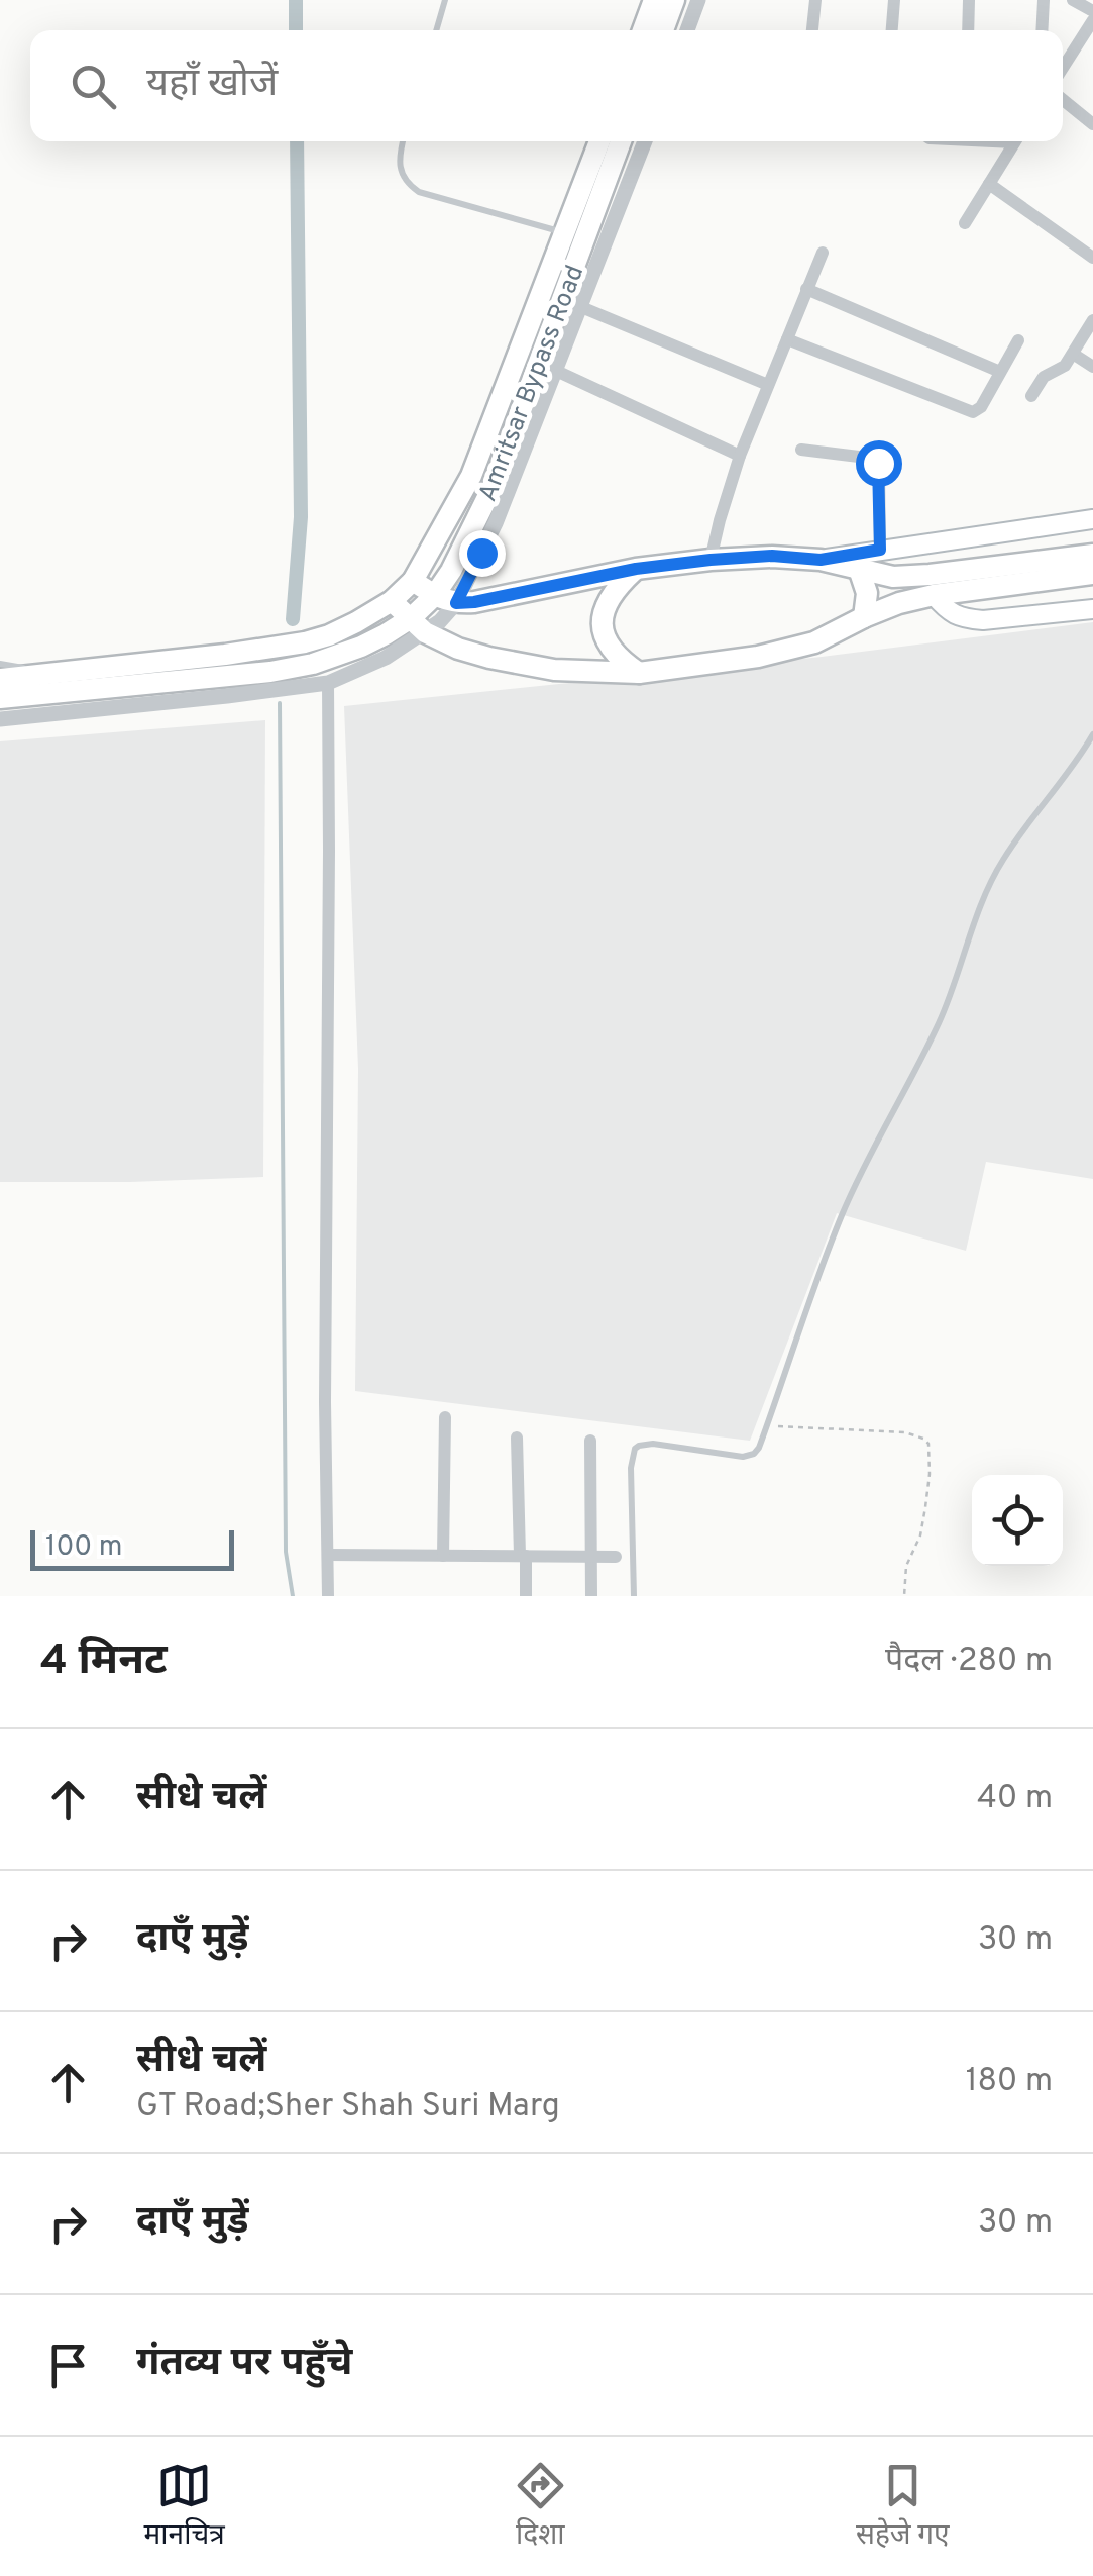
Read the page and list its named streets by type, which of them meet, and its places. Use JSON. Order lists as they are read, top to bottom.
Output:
{
  "streets": {
    "main road": ["Amritsar Bypass Road"]
  },
  "scale_bar": "100 m",
  "page": {
    "search": "यहाँ खोजें",
    "scale": "100 m",
    "heading": ["4 मिनट", "पैदल · 280 m"],
    "list": [
      ["सीधे चलें", "40 m"],
      ["दाएँ मुड़ें", "30 m"],
      ["सीधे चलें", "GT Road;Sher Shah Suri Marg", "180 m"],
      ["दाएँ मुड़ें", "30 m"],
      "गंतव्य पर पहुँचे"
    ],
    "nav": ["मानचित्र", "दिशा", "सहेजे गए"]
  }
}
